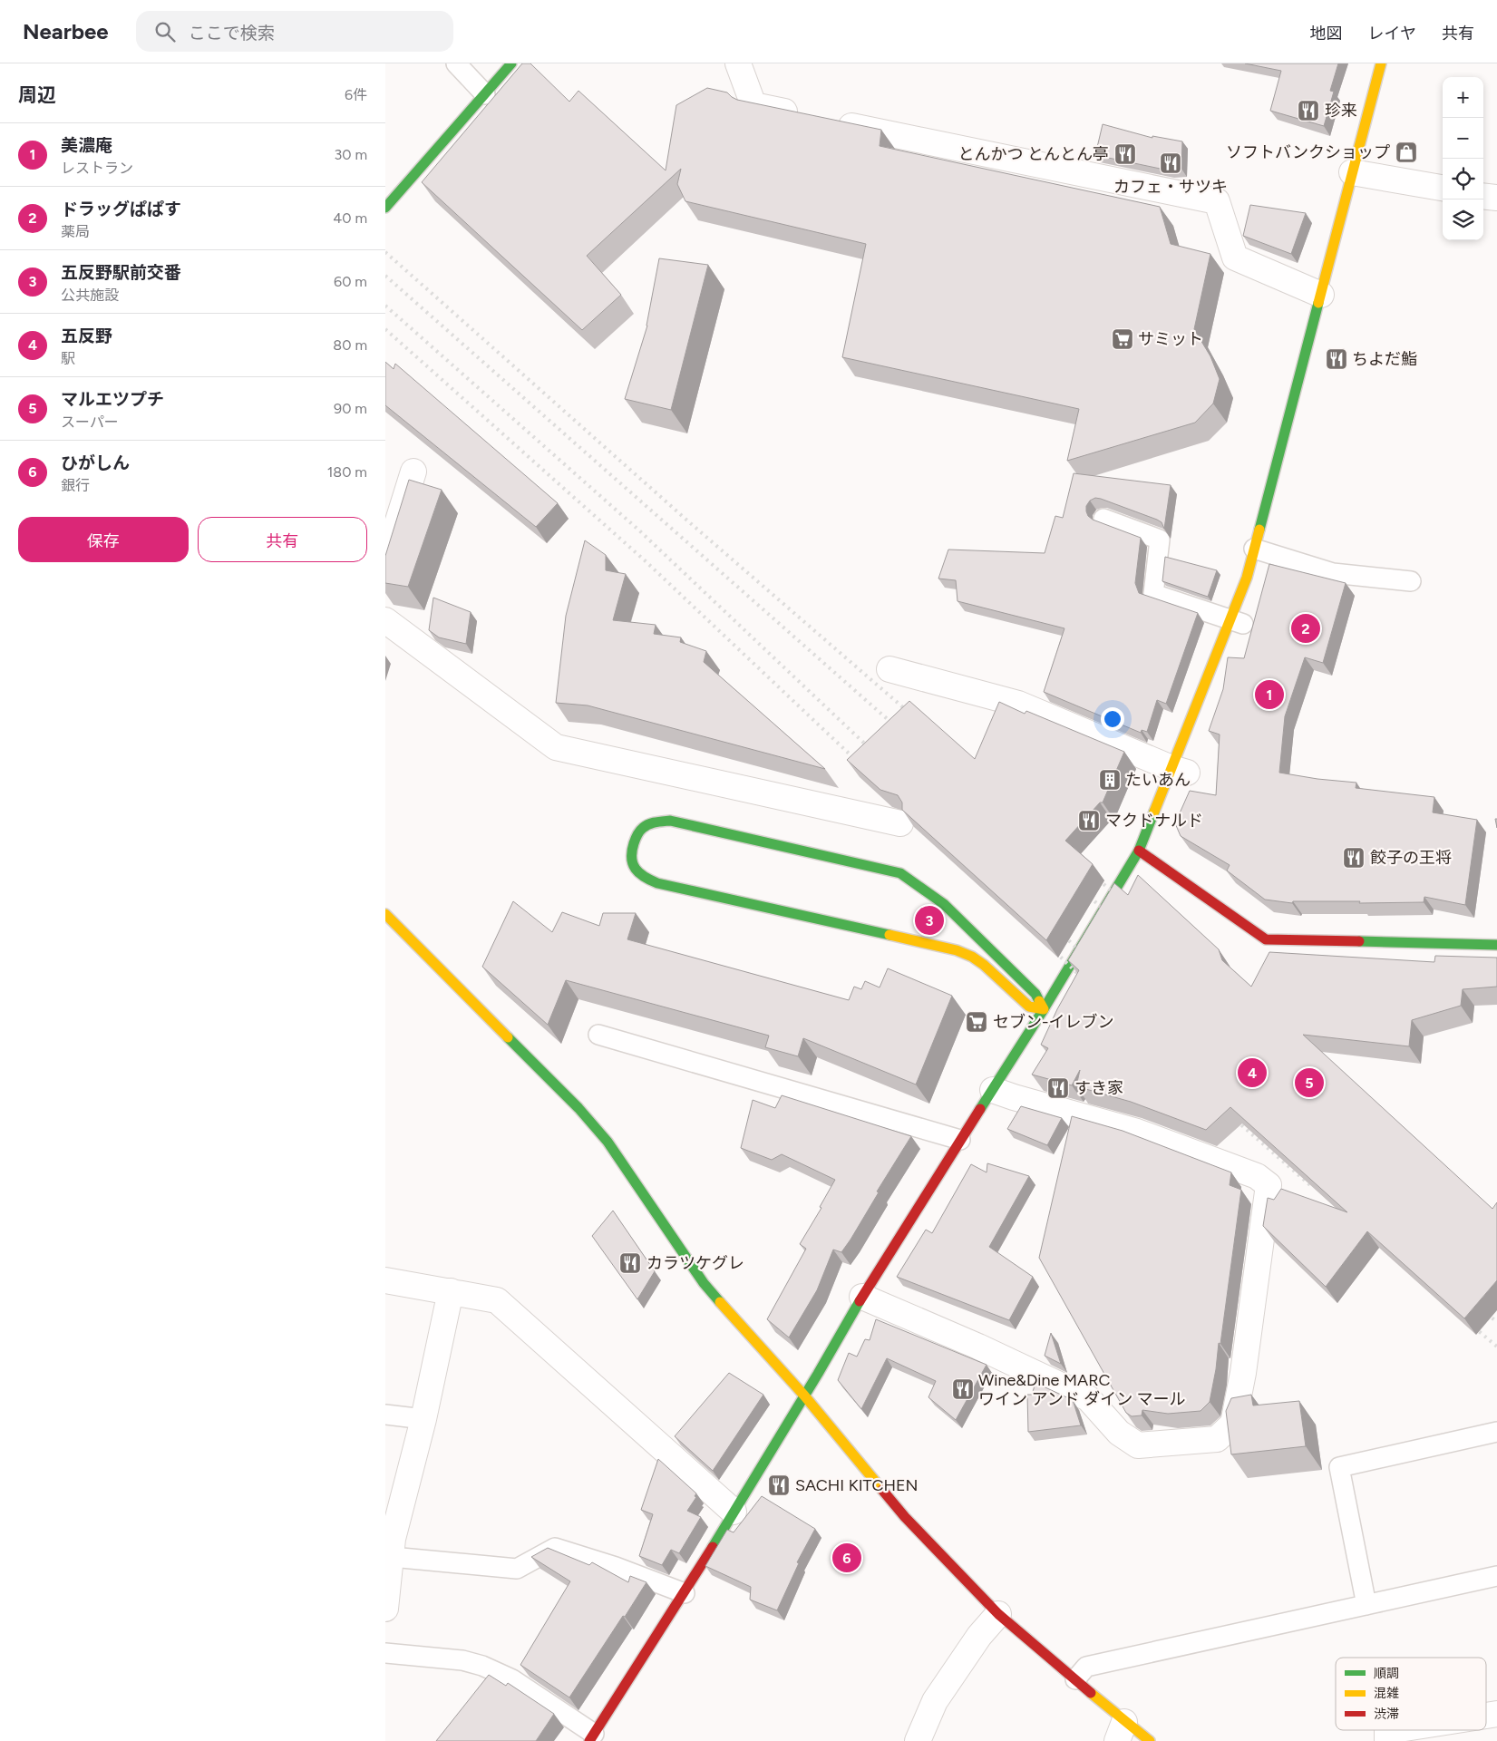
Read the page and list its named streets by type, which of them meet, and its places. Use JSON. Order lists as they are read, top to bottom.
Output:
{
  "places": {
    "restaurant": [
      "珍来",
      "とんかつ とんとん亭",
      "カフェ・サツキ",
      "ちよだ鮨",
      "マクドナルド",
      "餃子の王将",
      "すき家",
      "カラツケグレ",
      "Wine&Dine MARC ワイン アンド ダイン マール",
      "SACHI KITCHEN"
    ],
    "shop": ["ソフトバンクショップ"],
    "supermarket": ["サミット", "セブン-イレブン"],
    "building": ["たいあん"]
  },
  "legend": ["順調", "混雑", "渋滞"],
  "page": {
    "header": "Nearbee",
    "search": "ここで検索",
    "nav": ["地図", "レイヤ", "共有"],
    "heading": ["周辺", "6件"],
    "map_buttons": ["+", "−"],
    "list": [
      {
        "mark": "1",
        "name": "美濃庵",
        "note": "レストラン",
        "value": "30 m"
      },
      {
        "mark": "2",
        "name": "ドラッグぱぱす",
        "note": "薬局",
        "value": "40 m"
      },
      {
        "mark": "3",
        "name": "五反野駅前交番",
        "note": "公共施設",
        "value": "60 m"
      },
      {
        "mark": "4",
        "name": "五反野",
        "note": "駅",
        "value": "80 m"
      },
      {
        "mark": "5",
        "name": "マルエツプチ",
        "note": "スーパー",
        "value": "90 m"
      },
      {
        "mark": "6",
        "name": "ひがしん",
        "note": "銀行",
        "value": "180 m"
      }
    ],
    "buttons": ["保存", "共有"],
    "pins": [
      "2",
      "1",
      "3",
      "4",
      "5",
      "6"
    ]
  }
}
